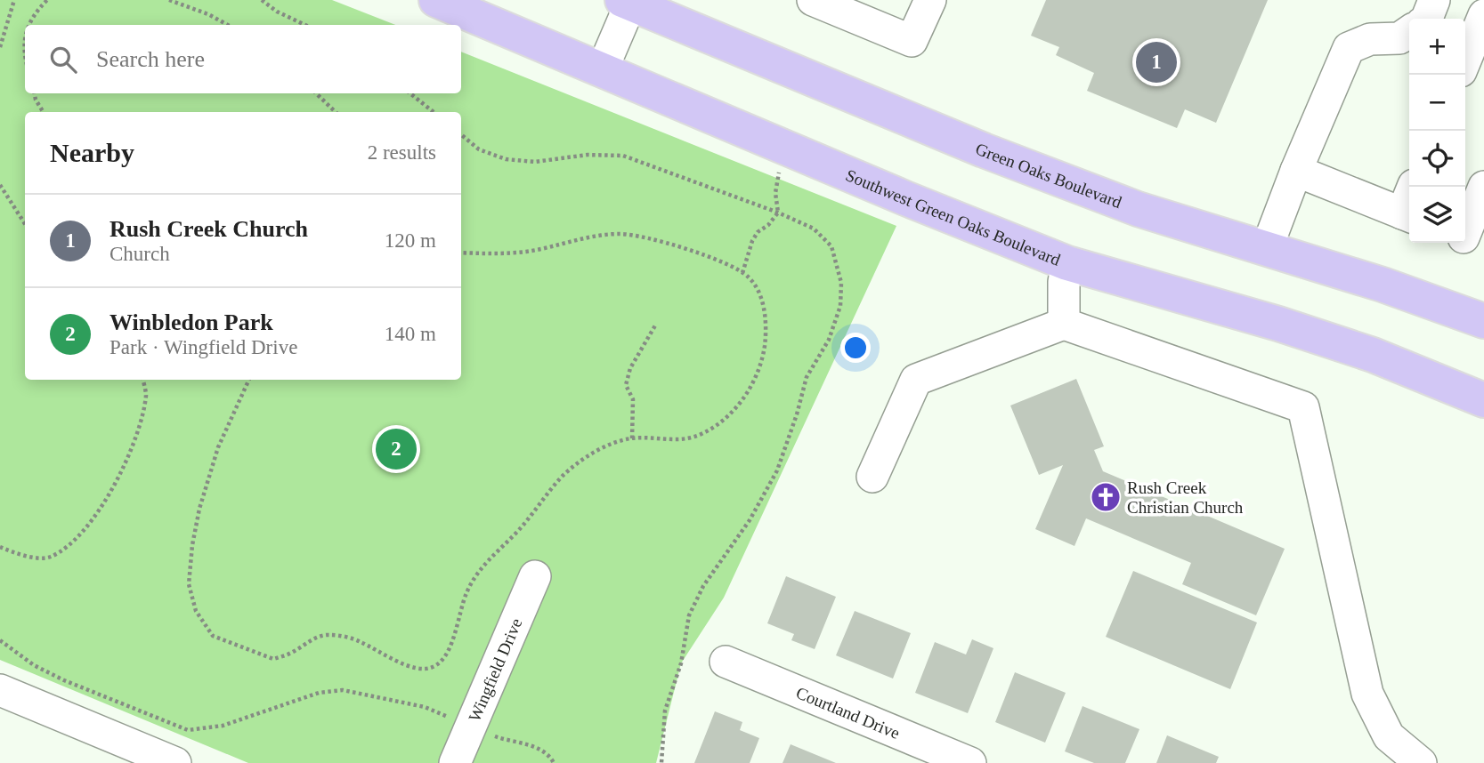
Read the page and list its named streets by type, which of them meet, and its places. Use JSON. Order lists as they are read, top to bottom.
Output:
{
  "streets": {
    "main road": ["Green Oaks Boulevard", "Southwest Green Oaks Boulevard"],
    "street": ["Wingfield Drive", "Courtland Drive"]
  },
  "places": {
    "church": ["Rush Creek Christian Church"]
  },
  "page": {
    "map_buttons": ["+", "−"],
    "search": "Search here",
    "pins": ["1", "2"],
    "heading": ["Nearby", "2 results"],
    "list": [
      {
        "mark": "1",
        "name": "Rush Creek Church",
        "note": "Church",
        "value": "120 m"
      },
      {
        "mark": "2",
        "name": "Winbledon Park",
        "note": "Park · Wingfield Drive",
        "value": "140 m"
      }
    ]
  }
}
